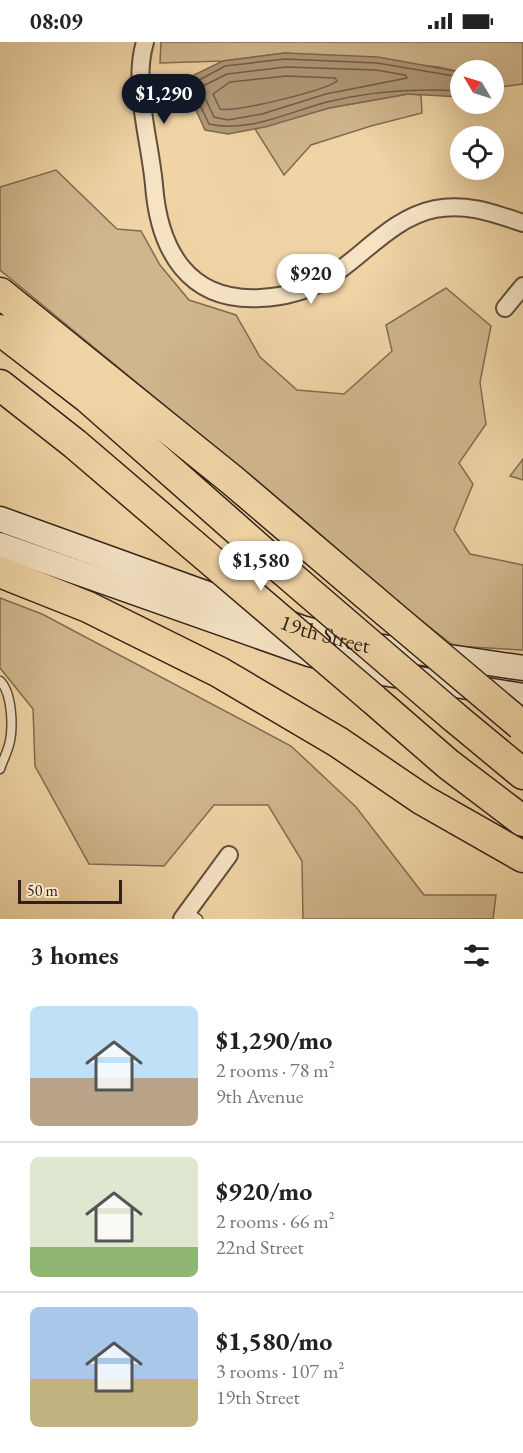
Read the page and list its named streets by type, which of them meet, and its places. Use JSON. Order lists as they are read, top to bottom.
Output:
{
  "streets": {
    "main road": ["19th Street"]
  },
  "scale_bar": "50 m",
  "north": "top left",
  "page": {
    "status": "08:09",
    "price": ["$1,290", "$920", "$1,580"],
    "scale": "50 m",
    "heading": "3 homes",
    "list": [
      {
        "name": "$1,290/mo",
        "note": "2 rooms · 78 m² · 9th Avenue"
      },
      {
        "name": "$920/mo",
        "note": "2 rooms · 66 m² · 22nd Street"
      },
      {
        "name": "$1,580/mo",
        "note": "3 rooms · 107 m² · 19th Street"
      }
    ]
  }
}
